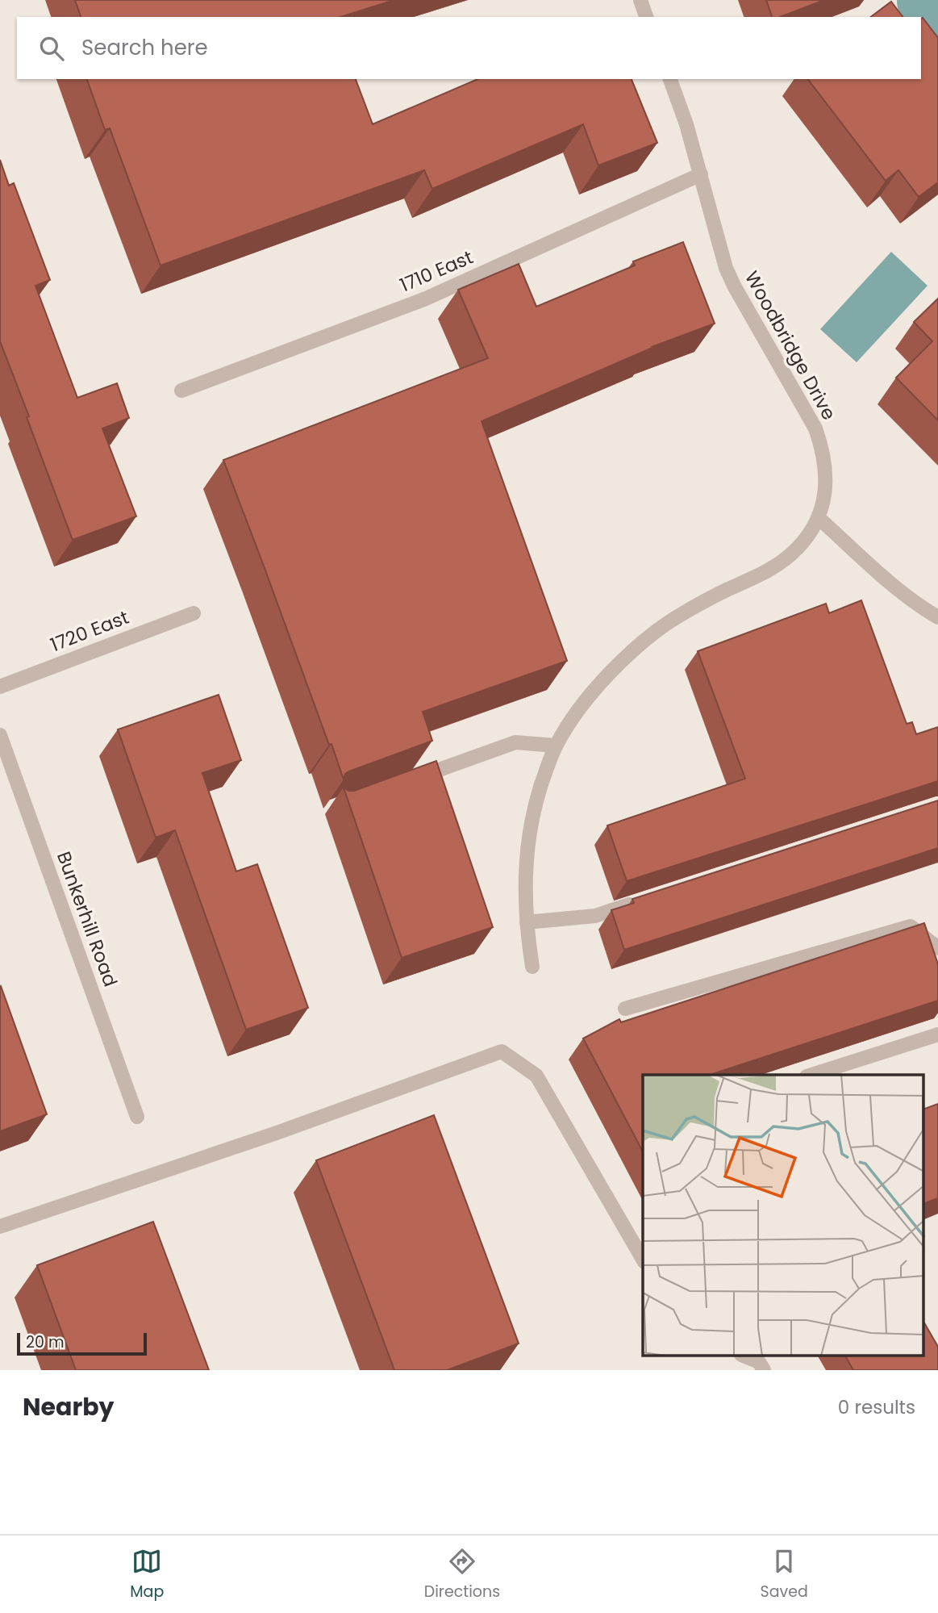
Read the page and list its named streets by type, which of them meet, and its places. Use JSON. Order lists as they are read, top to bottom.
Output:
{
  "streets": {
    "street": [
      "1710 East",
      "Woodbridge Drive",
      "1720 East",
      "Bunkerhill Road"
    ]
  },
  "crossings": [
    ["1710 East", "Woodbridge Drive"]
  ],
  "scale_bar": "20 m",
  "page": {
    "search": "Search here",
    "scale": "20 m",
    "heading": ["Nearby", "0 results"],
    "nav": ["Map", "Directions", "Saved"]
  }
}
